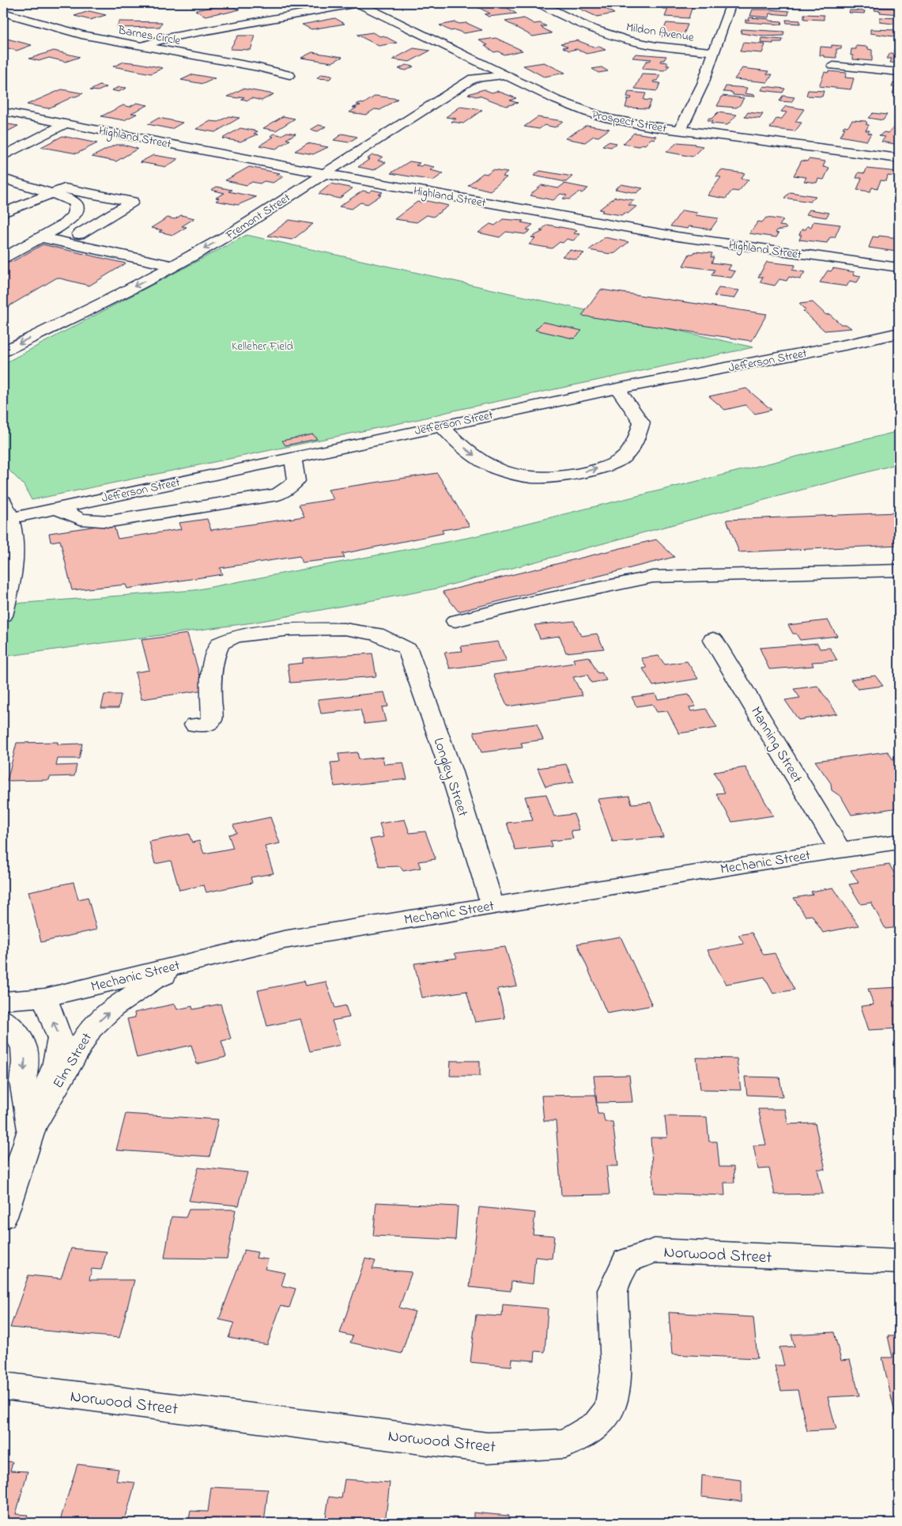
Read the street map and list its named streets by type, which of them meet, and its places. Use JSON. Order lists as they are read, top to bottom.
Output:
{
  "streets": {
    "street": [
      "Mildon Avenue",
      "Barnes Circle",
      "Prospect Street",
      "Highland Street",
      "Fremont Street",
      "Jefferson Street",
      "Manning Street",
      "Longley Street",
      "Mechanic Street",
      "Elm Street",
      "Norwood Street"
    ]
  },
  "crossings": [
    ["Prospect Street", "Fremont Street"],
    ["Highland Street", "Fremont Street"],
    ["Manning Street", "Mechanic Street"],
    ["Longley Street", "Mechanic Street"],
    ["Mechanic Street", "Elm Street"]
  ],
  "parks": ["Kelleher Field"]
}
